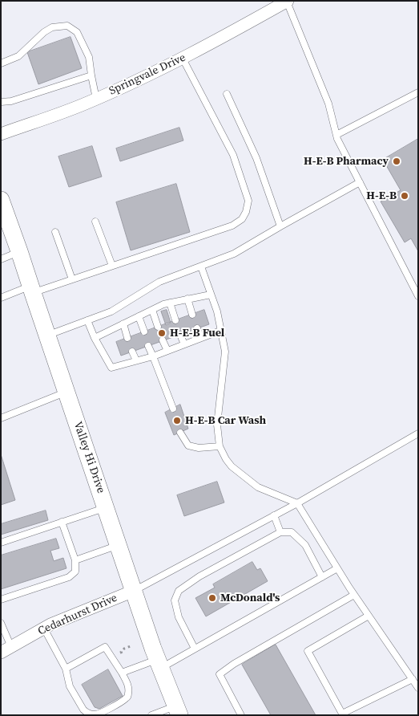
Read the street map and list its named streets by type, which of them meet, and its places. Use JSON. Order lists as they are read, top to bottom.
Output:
{
  "streets": {
    "street": ["Springvale Drive", "Valley Hi Drive", "Cedarhurst Drive"]
  },
  "crossings": [
    ["Valley Hi Drive", "Cedarhurst Drive"]
  ],
  "places": [
    "H-E-B Pharmacy",
    "H-E-B",
    "H-E-B Fuel",
    "H-E-B Car Wash",
    "McDonald's"
  ]
}
